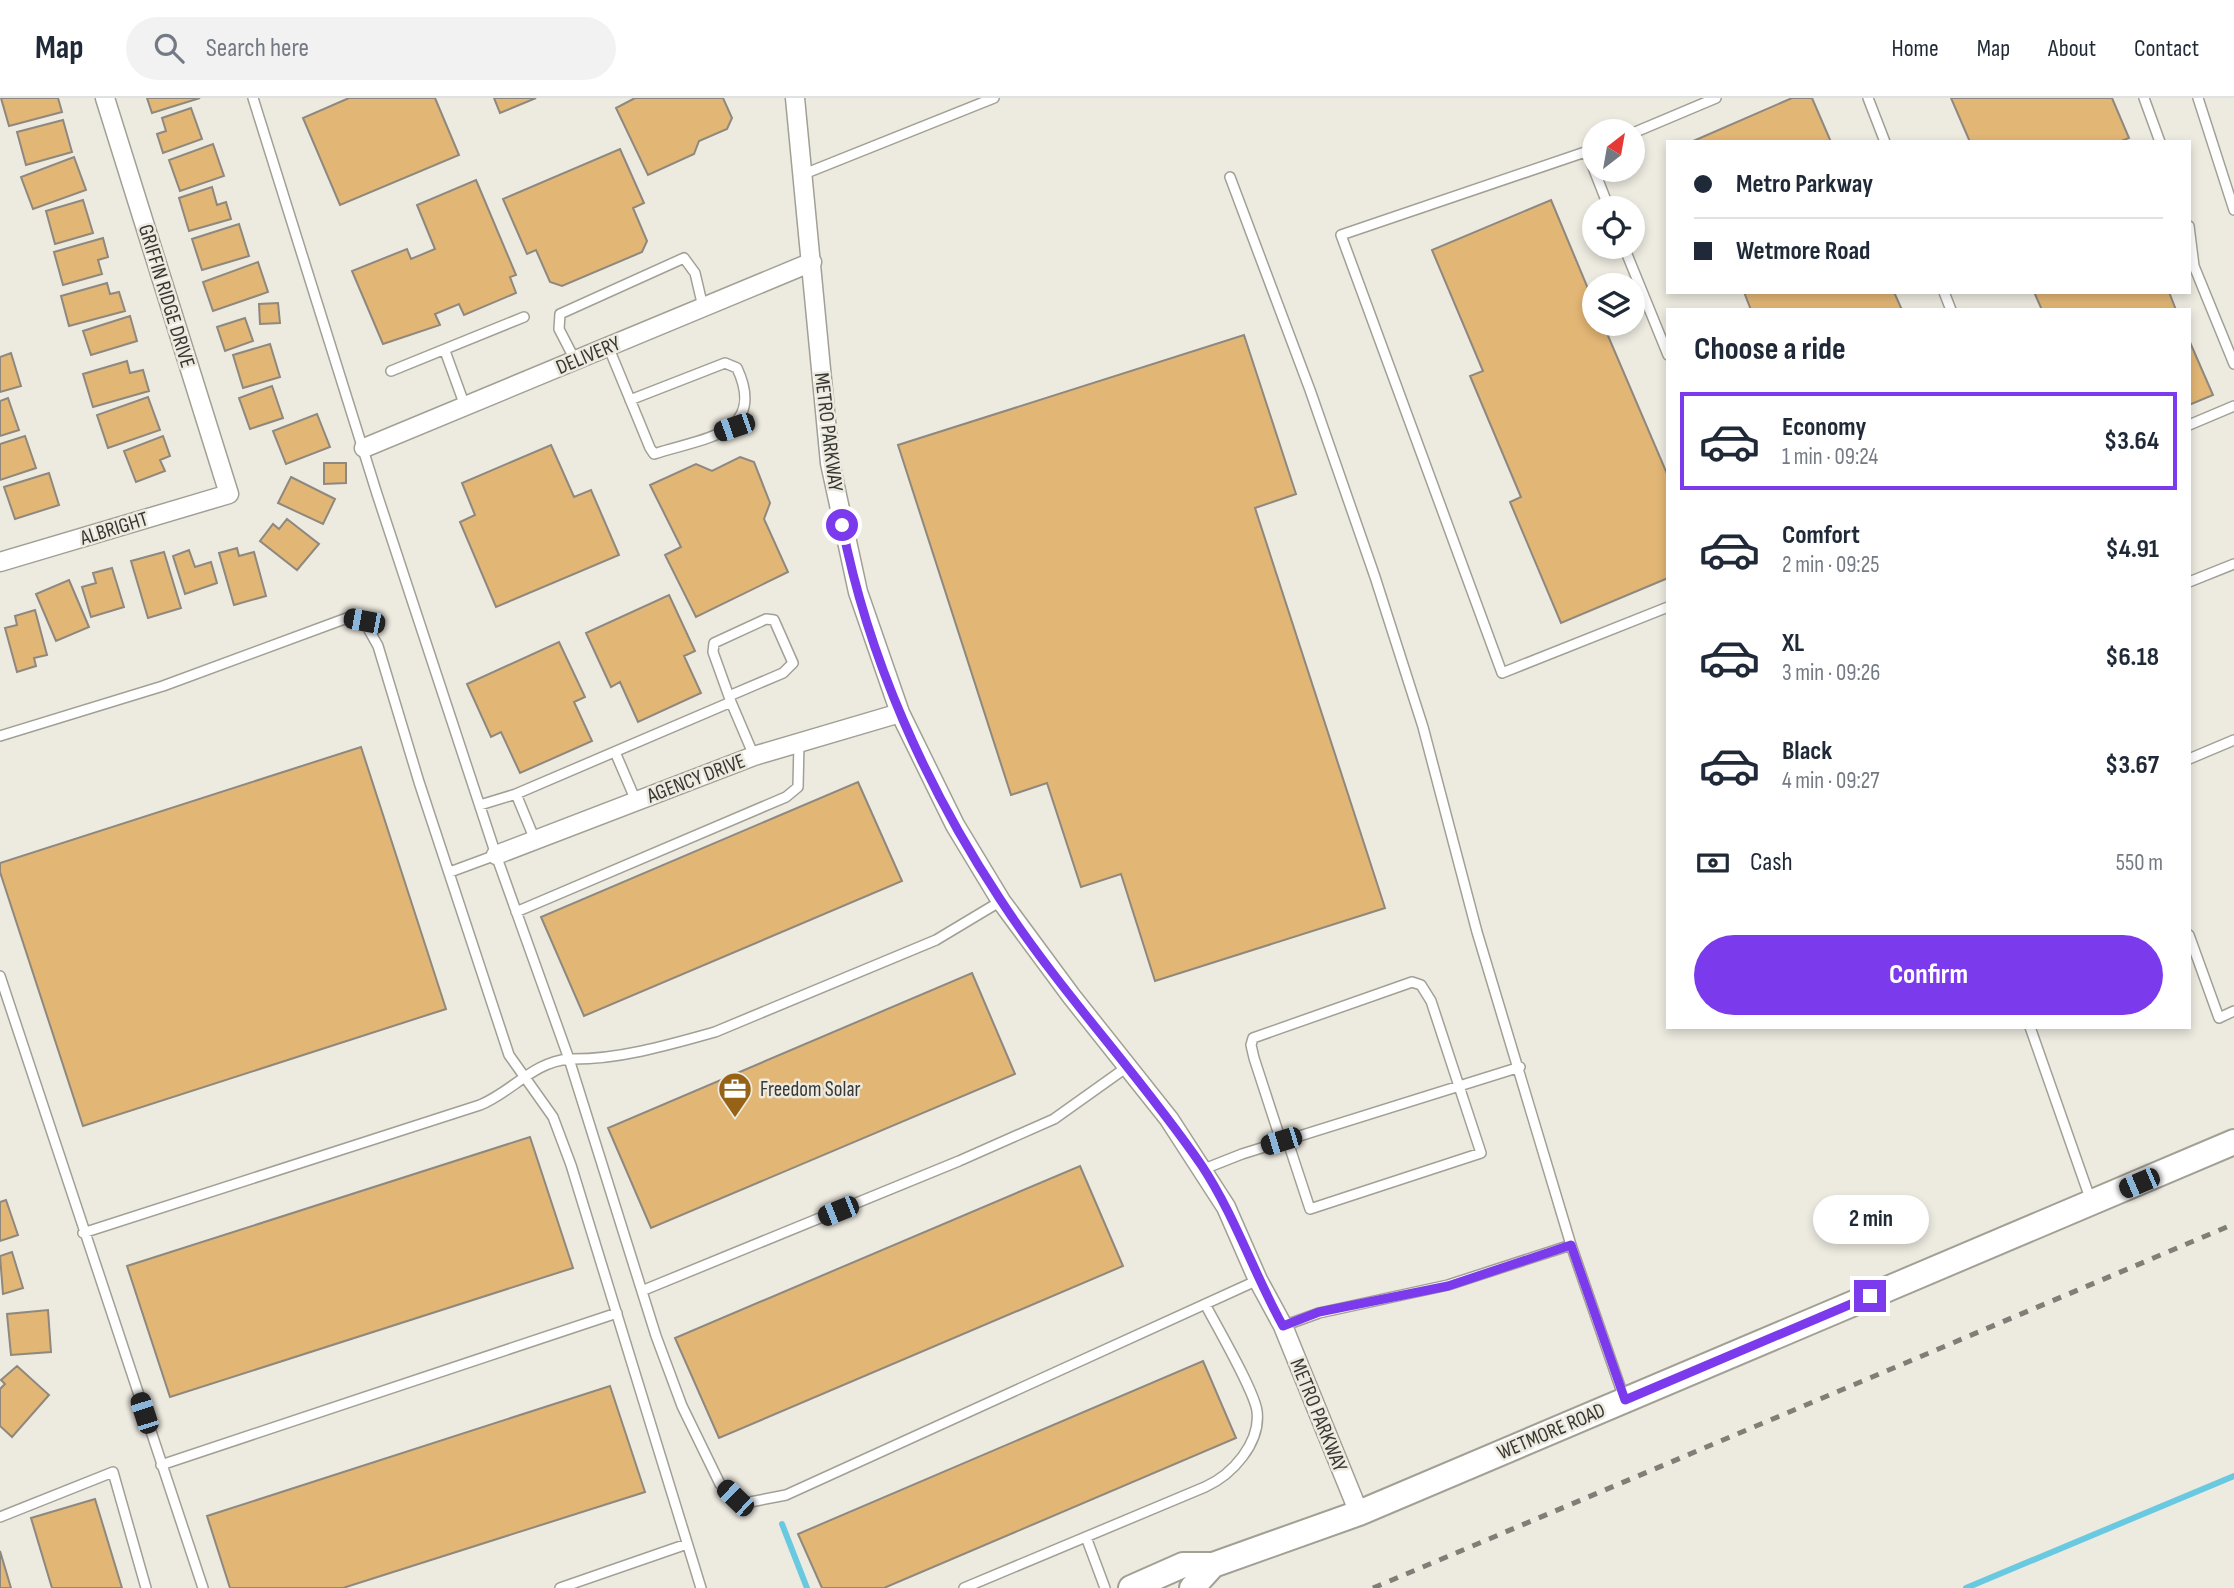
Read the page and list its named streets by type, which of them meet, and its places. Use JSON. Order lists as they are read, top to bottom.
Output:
{
  "streets": {
    "main road": ["WETMORE ROAD"],
    "street": [
      "GRIFFIN RIDGE DRIVE",
      "DELIVERY",
      "METRO PARKWAY",
      "ALBRIGHT",
      "AGENCY DRIVE"
    ]
  },
  "crossings": [
    ["GRIFFIN RIDGE DRIVE", "ALBRIGHT"],
    ["DELIVERY", "METRO PARKWAY"],
    ["METRO PARKWAY", "AGENCY DRIVE"],
    ["METRO PARKWAY", "WETMORE ROAD"]
  ],
  "places": {
    "office": ["Freedom Solar"]
  },
  "north": "top right",
  "page": {
    "header": "Map",
    "search": "Search here",
    "nav": [
      "Home",
      "Map",
      "About",
      "Contact"
    ],
    "banner": ["Metro Parkway", "Wetmore Road"],
    "heading": "Choose a ride",
    "list": [
      {
        "name": "Economy",
        "note": "1 min · 09:24",
        "value": "$3.64"
      },
      {
        "name": "Comfort",
        "note": "2 min · 09:25",
        "value": "$4.91"
      },
      {
        "name": "XL",
        "note": "3 min · 09:26",
        "value": "$6.18"
      },
      {
        "name": "Black",
        "note": "4 min · 09:27",
        "value": "$3.67"
      }
    ],
    "pay": ["Cash", "550 m"],
    "buttons": "Confirm",
    "bubble": "2 min"
  }
}
